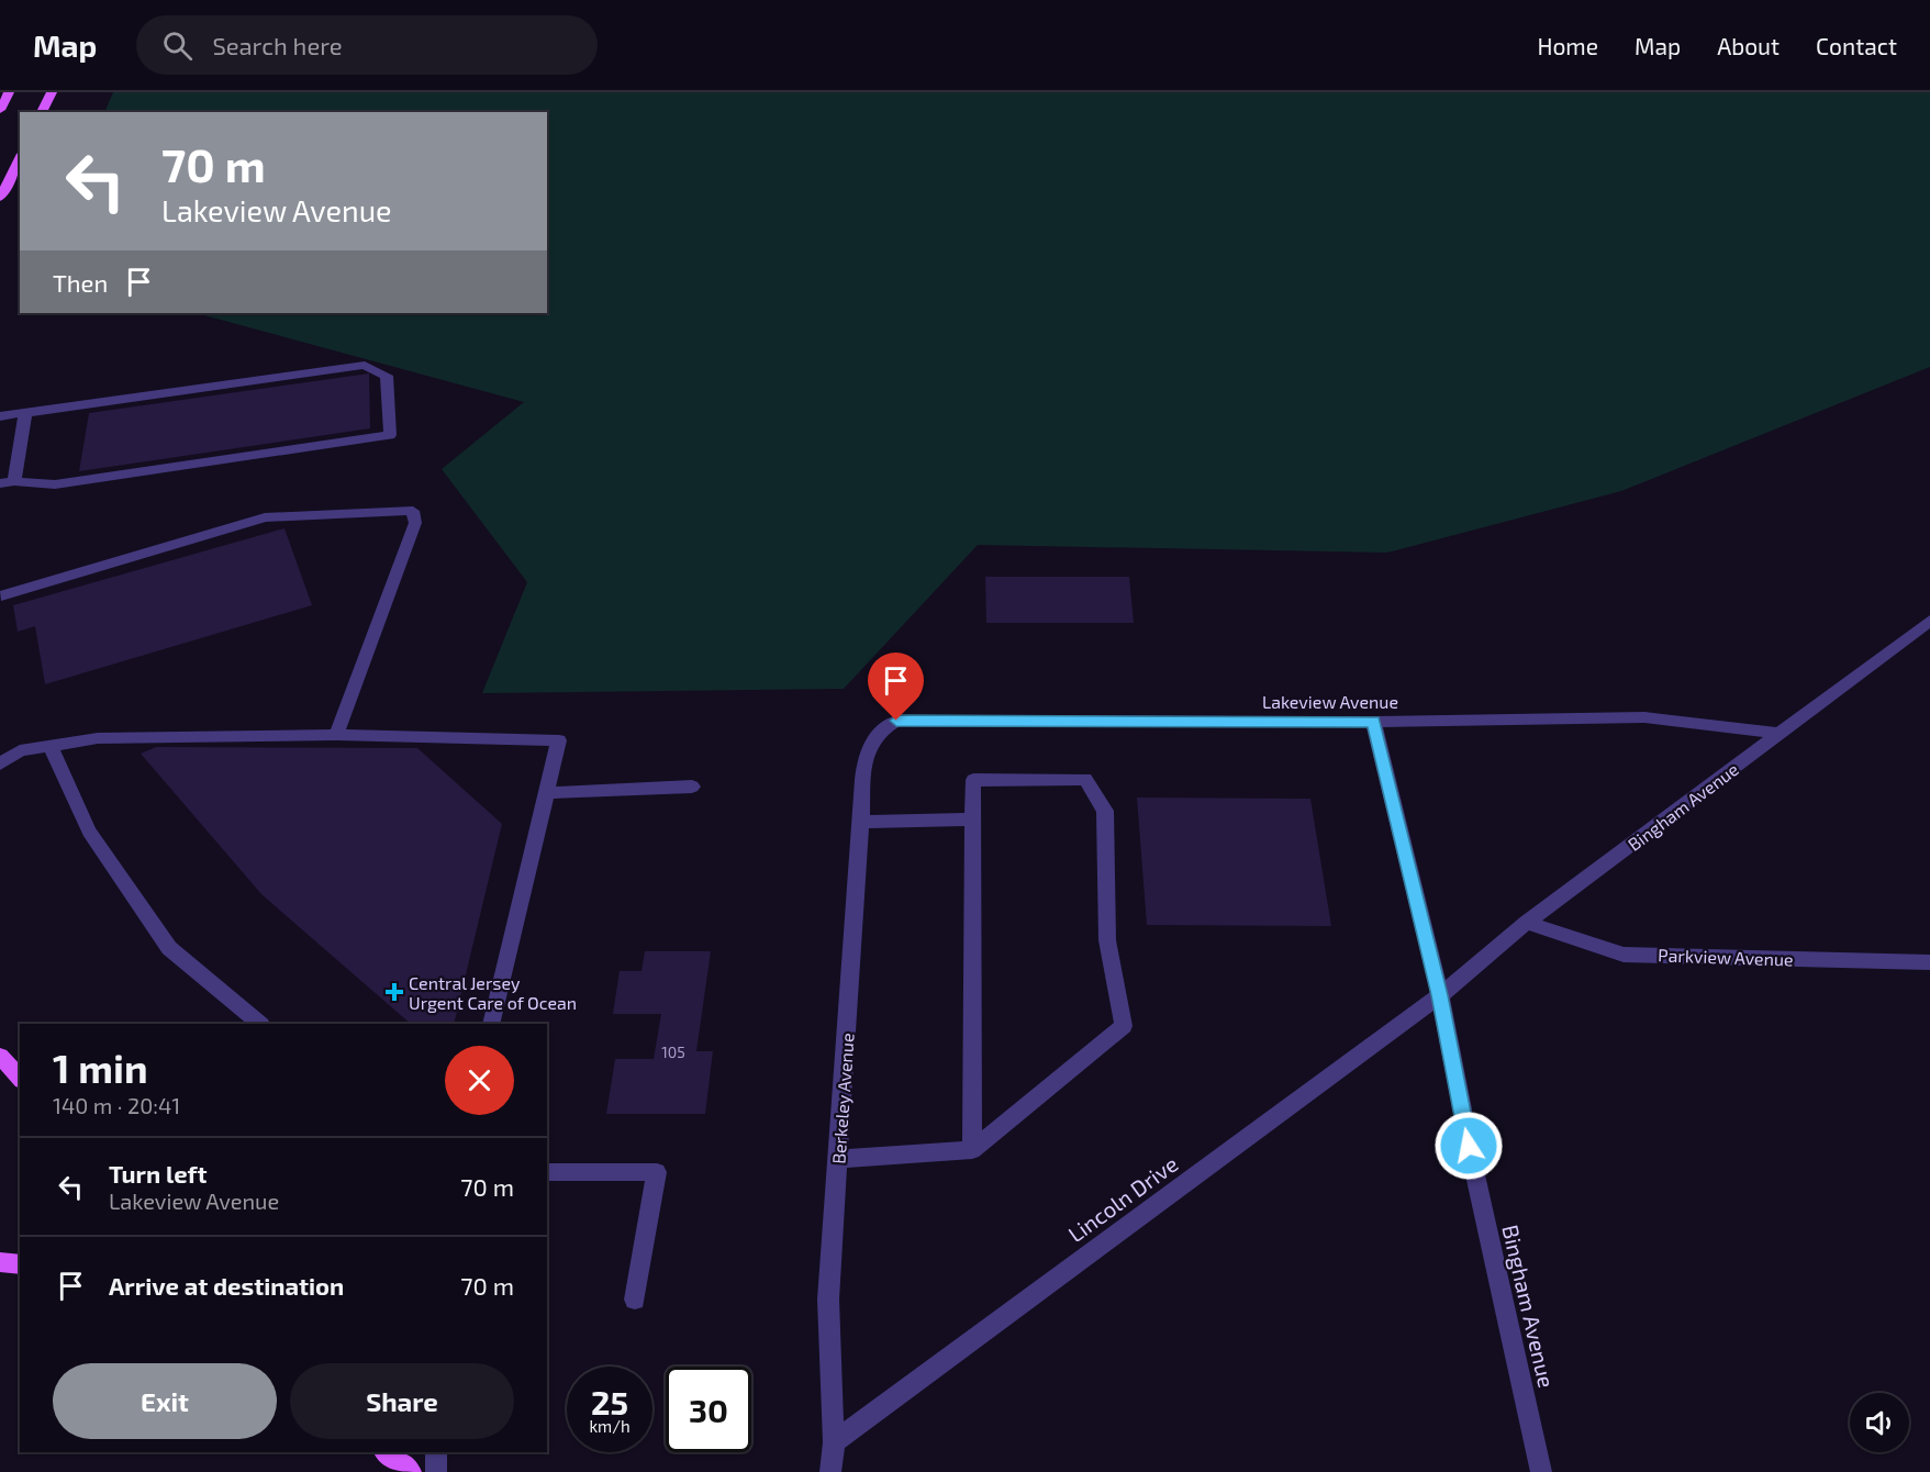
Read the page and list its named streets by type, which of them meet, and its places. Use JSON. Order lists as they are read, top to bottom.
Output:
{
  "streets": {
    "street": [
      "Lakeview Avenue",
      "Bingham Avenue",
      "Parkview Avenue",
      "Berkeley Avenue",
      "Lincoln Drive"
    ]
  },
  "crossings": [
    ["Lakeview Avenue", "Bingham Avenue"],
    ["Lakeview Avenue", "Berkeley Avenue"],
    ["Bingham Avenue", "Parkview Avenue"],
    ["Bingham Avenue", "Lincoln Drive"],
    ["Berkeley Avenue", "Lincoln Drive"]
  ],
  "places": {
    "health": ["Central Jersey Urgent Care of Ocean"]
  },
  "house_numbers": ["105"],
  "page": {
    "header": "Map",
    "search": "Search here",
    "nav": [
      "Home",
      "Map",
      "About",
      "Contact"
    ],
    "turn": ["70 m", "Lakeview Avenue"],
    "then": "Then",
    "heading": ["1 min", "140 m · 20:41"],
    "list": [
      {
        "name": "Turn left",
        "note": "Lakeview Avenue",
        "value": "70 m"
      },
      {
        "name": "Arrive at destination",
        "value": "70 m"
      }
    ],
    "buttons": ["Exit", "Share"],
    "speed": "25 km/h",
    "limit": "30"
  }
}
